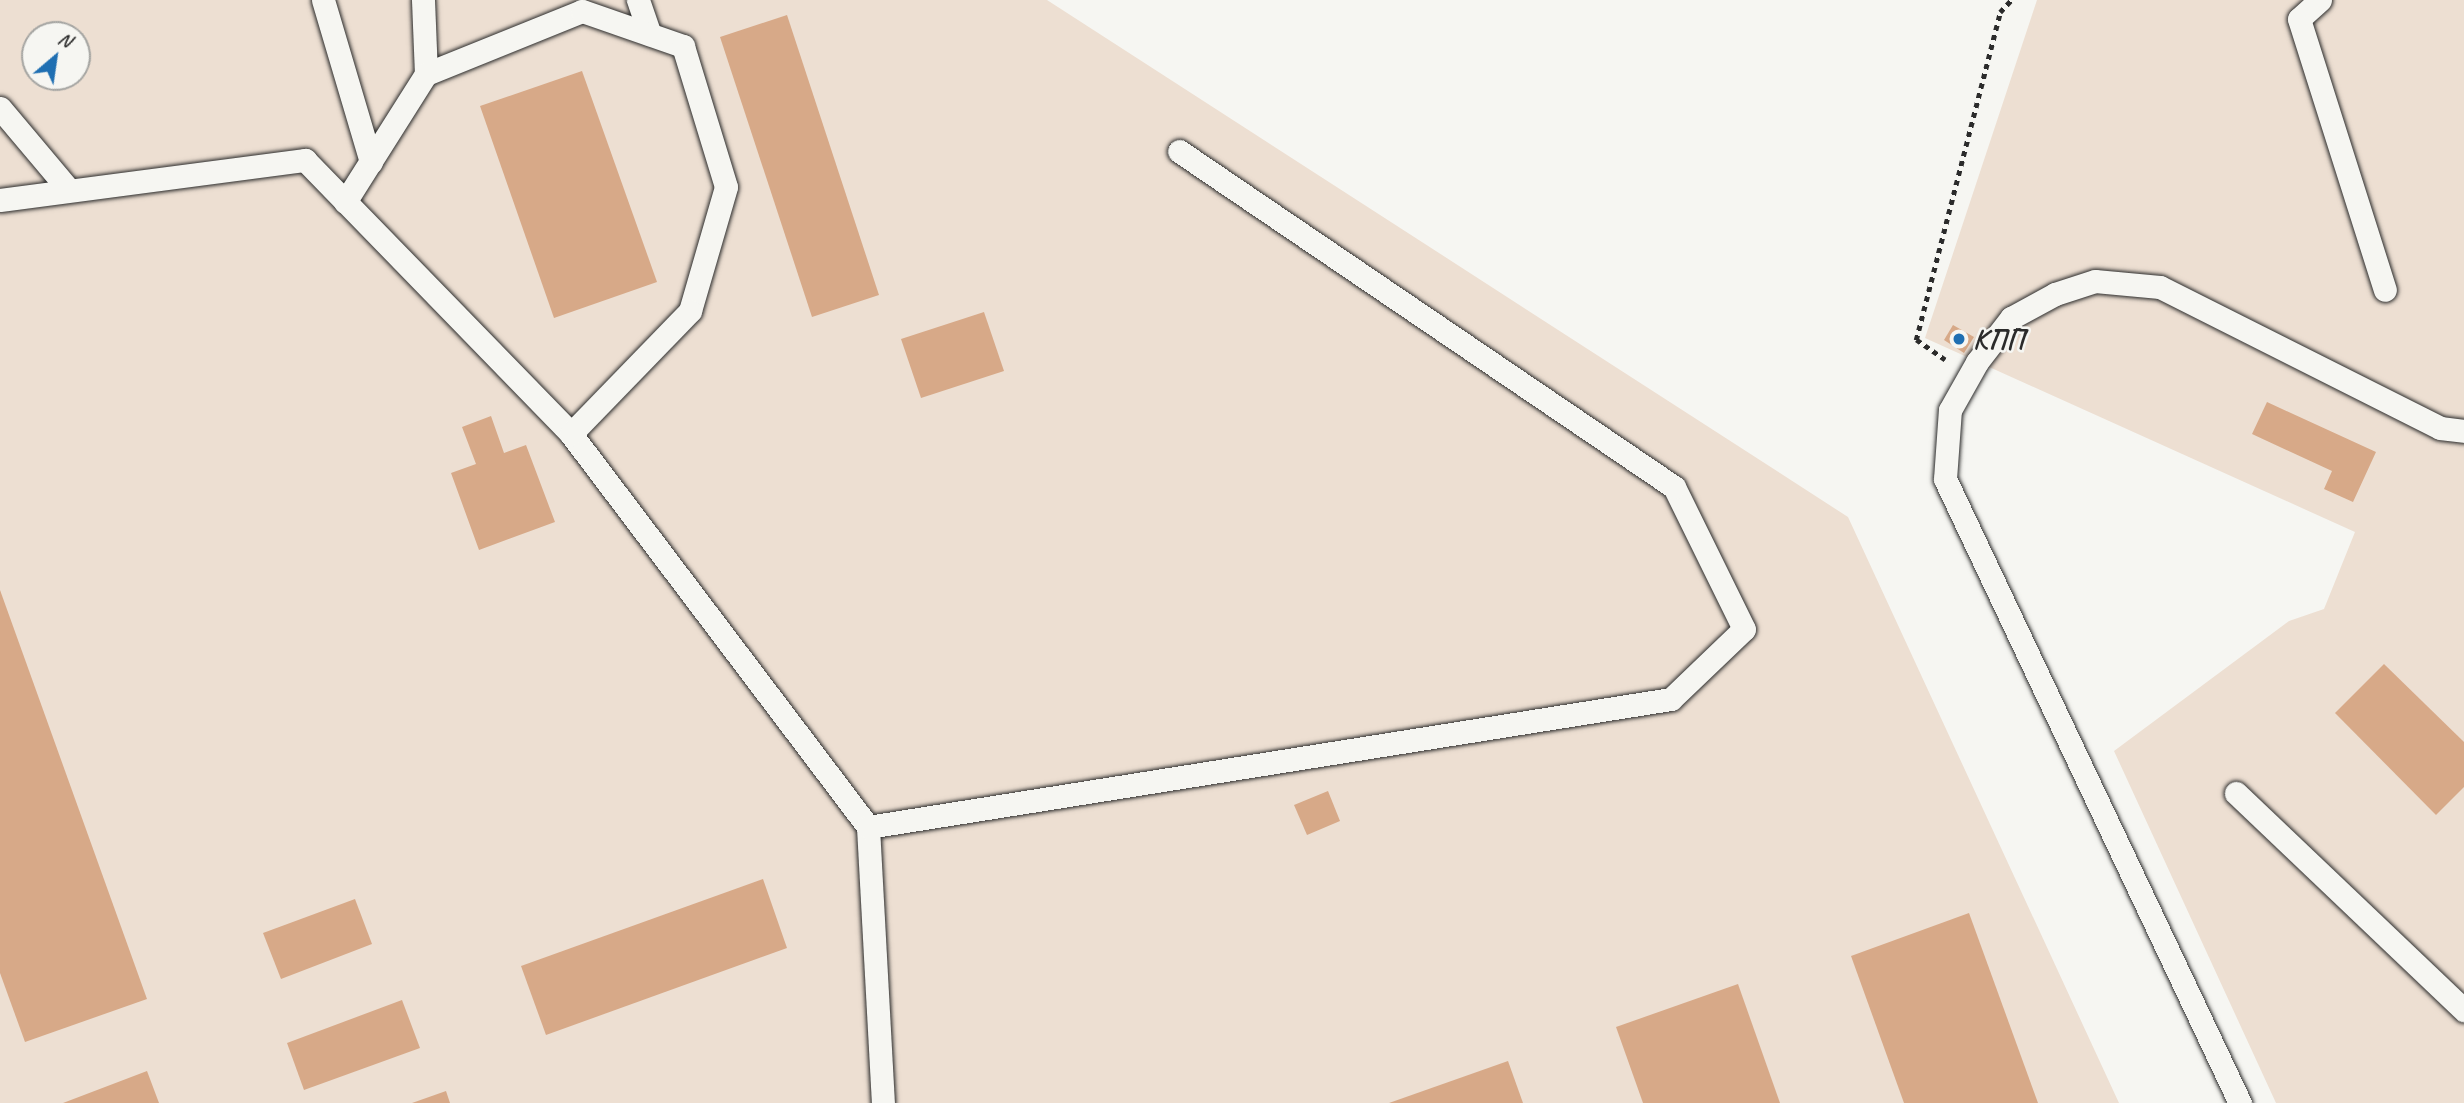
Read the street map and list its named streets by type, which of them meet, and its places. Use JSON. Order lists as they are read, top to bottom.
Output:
{
  "places": ["КПП"],
  "north": "top right"
}
